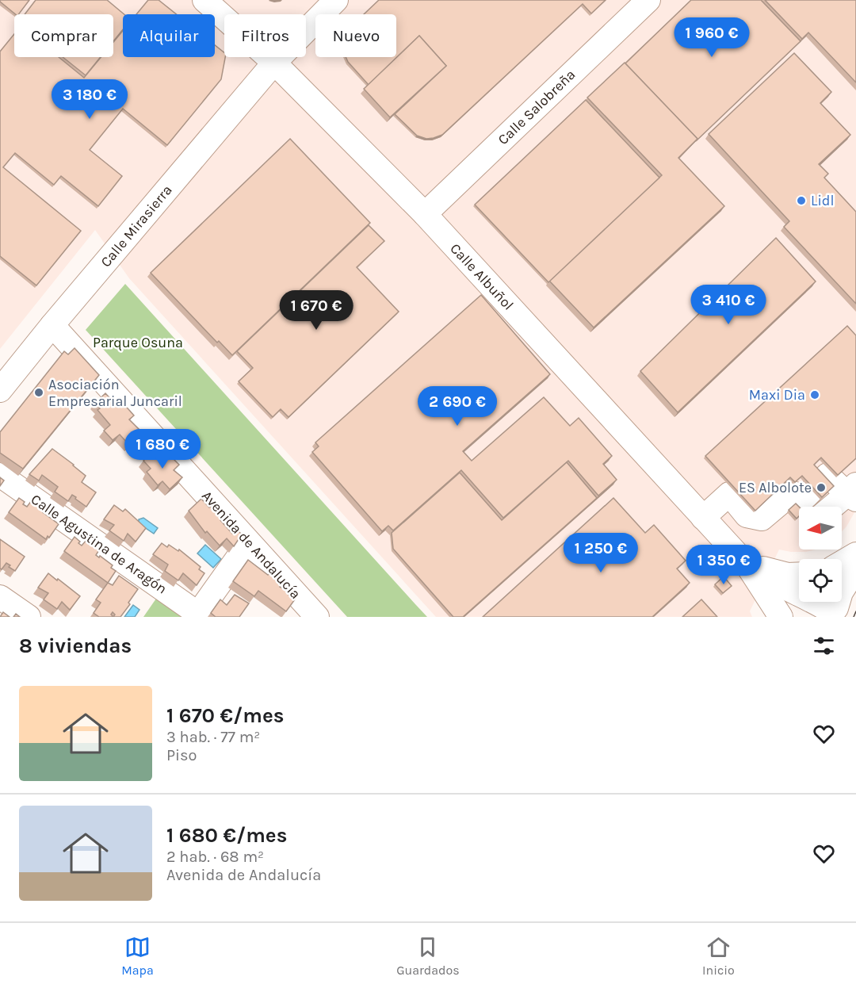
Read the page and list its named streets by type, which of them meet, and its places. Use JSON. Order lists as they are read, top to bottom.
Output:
{
  "streets": {
    "street": [
      "Calle Salobreña",
      "Calle Mirasierra",
      "Calle Albuñol",
      "Calle Agustina de Aragón",
      "Avenida de Andalucía"
    ]
  },
  "crossings": [
    ["Calle Salobreña", "Calle Albuñol"],
    ["Calle Mirasierra", "Calle Albuñol"],
    ["Calle Mirasierra", "Avenida de Andalucía"]
  ],
  "parks": ["Parque Osuna"],
  "places": [
    "Lidl",
    "Asociación Empresarial Juncaril",
    "Maxi Dia",
    "ES Albolote"
  ],
  "north": "left",
  "page": {
    "chip": [
      "Comprar",
      "Alquilar",
      "Filtros",
      "Nuevo"
    ],
    "price": [
      "1 960 €",
      "3 180 €",
      "3 410 €",
      "1 670 €",
      "2 690 €",
      "1 680 €",
      "1 250 €",
      "1 350 €"
    ],
    "heading": "8 viviendas",
    "list": [
      {
        "name": "1 670 €/mes",
        "note": "3 hab. · 77 m² · Piso"
      },
      {
        "name": "1 680 €/mes",
        "note": "2 hab. · 68 m² · Avenida de Andalucía"
      }
    ],
    "tabs": ["Mapa", "Guardados", "Inicio"]
  }
}
